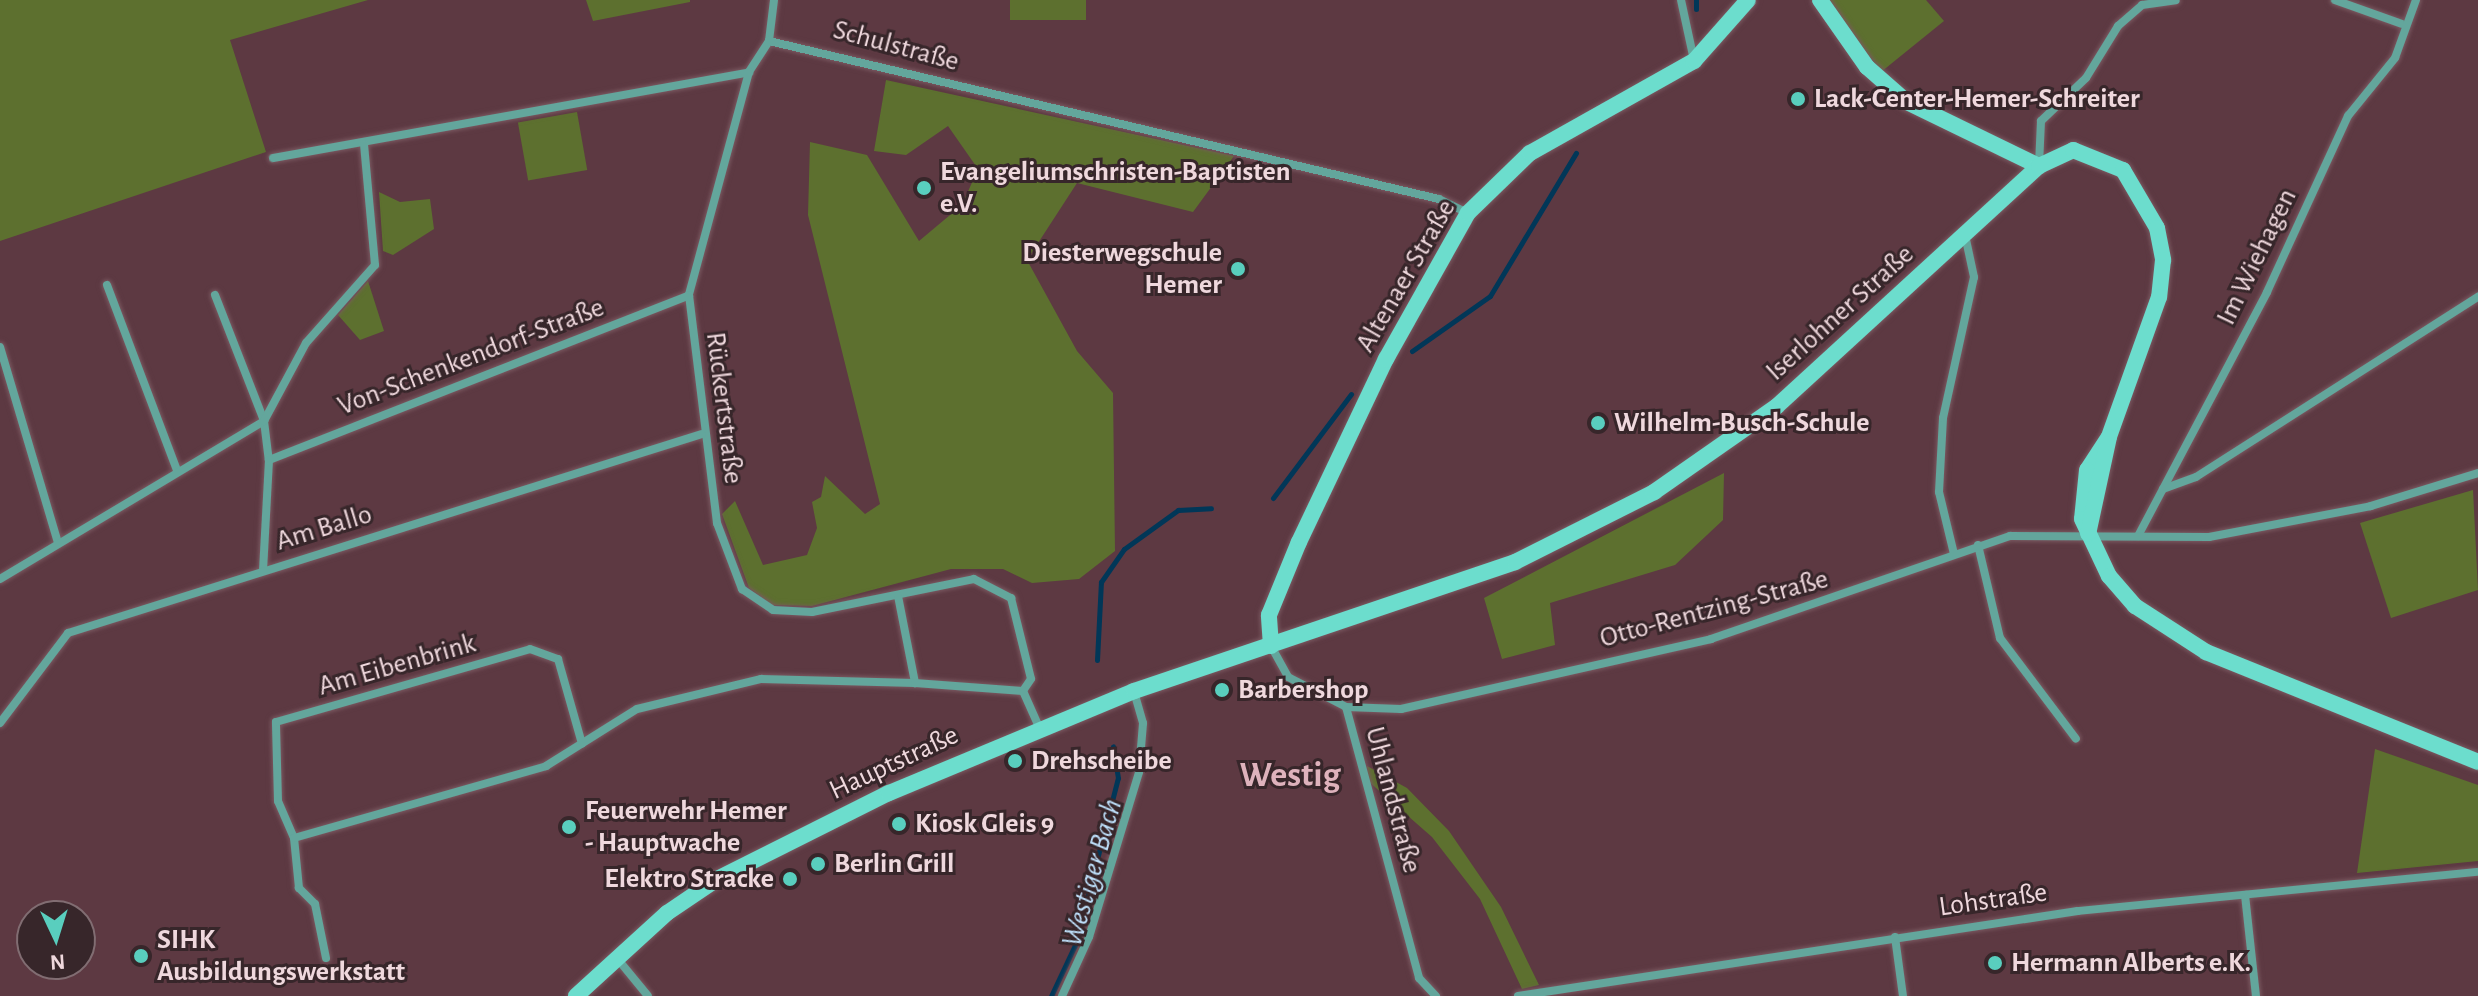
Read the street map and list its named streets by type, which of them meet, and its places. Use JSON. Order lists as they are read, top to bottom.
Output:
{
  "streets": {
    "main road": ["Altenaer Straße", "Iserlohner Straße", "Hauptstraße"],
    "street": [
      "Schulstraße",
      "Im Wiehagen",
      "Von-Schenkendorf-Straße",
      "Rückertstraße",
      "Am Ballo",
      "Otto-Rentzing-Straße",
      "Am Eibenbrink",
      "Uhlandstraße",
      "Lohstraße"
    ]
  },
  "crossings": [
    ["Schulstraße", "Altenaer Straße"],
    ["Im Wiehagen", "Otto-Rentzing-Straße"],
    ["Altenaer Straße", "Iserlohner Straße"],
    ["Altenaer Straße", "Hauptstraße"],
    ["Altenaer Straße", "Uhlandstraße"],
    ["Iserlohner Straße", "Otto-Rentzing-Straße"],
    ["Iserlohner Straße", "Hauptstraße"],
    ["Iserlohner Straße", "Uhlandstraße"],
    ["Von-Schenkendorf-Straße", "Rückertstraße"],
    ["Rückertstraße", "Am Ballo"],
    ["Otto-Rentzing-Straße", "Uhlandstraße"],
    ["Hauptstraße", "Uhlandstraße"]
  ],
  "districts": ["Westig"],
  "water": ["Westiger Bach"],
  "places": [
    "Lack-Center-Hemer-Schreiter",
    "Evangeliumschristen-Baptisten e.V.",
    "Diesterwegschule Hemer",
    "Wilhelm-Busch-Schule",
    "Barbershop",
    "Drehscheibe",
    "Kiosk Gleis 9",
    "Feuerwehr Hemer - Hauptwache",
    "Berlin Grill",
    "Elektro Stracke",
    "SIHK Ausbildungswerkstatt",
    "Hermann Alberts e.K."
  ],
  "north": "bottom"
}
